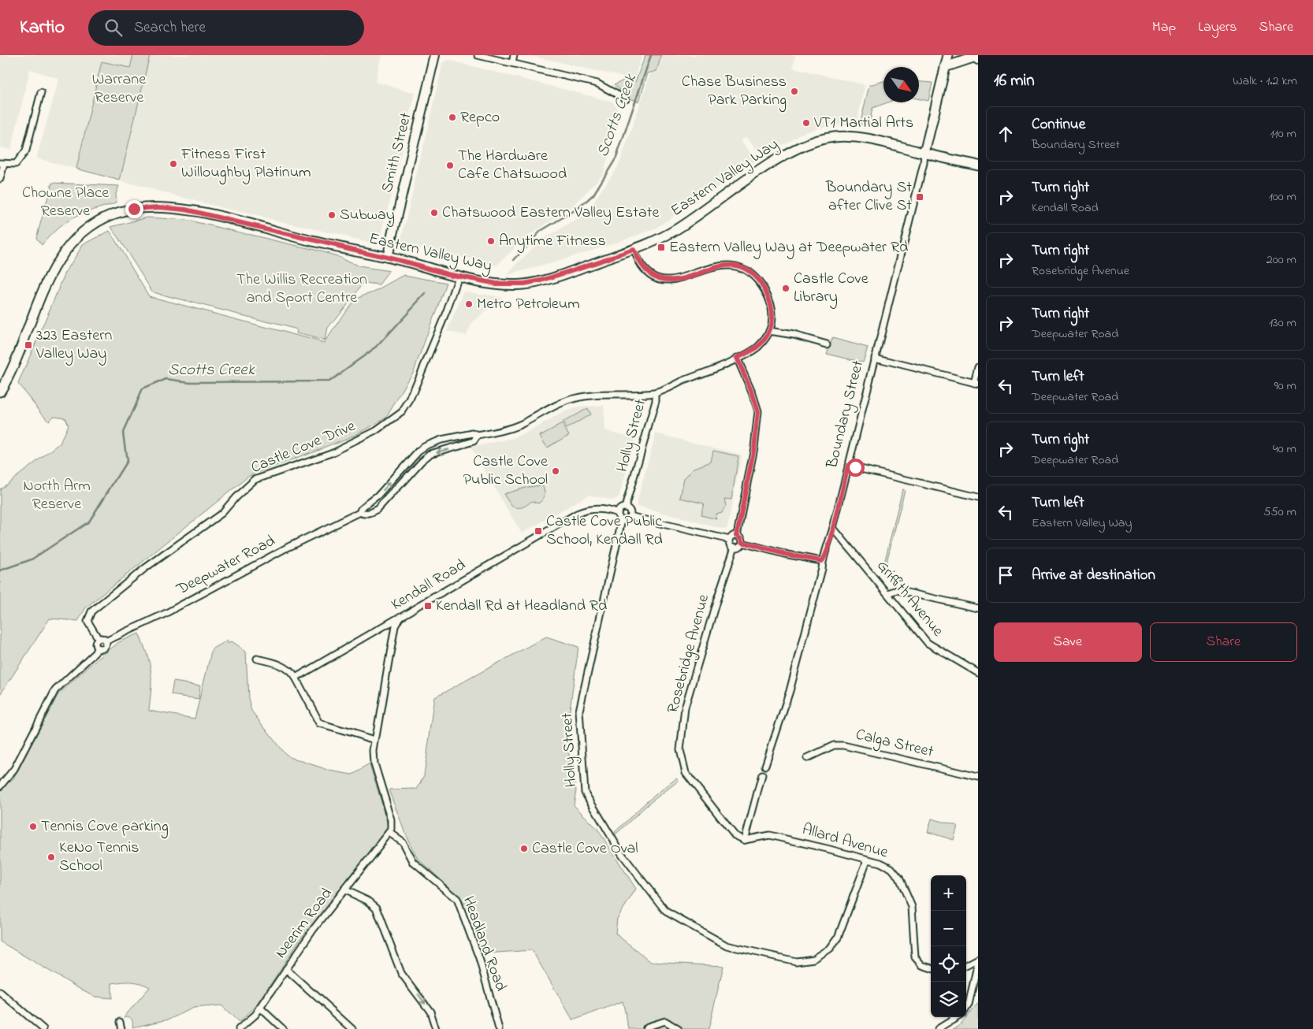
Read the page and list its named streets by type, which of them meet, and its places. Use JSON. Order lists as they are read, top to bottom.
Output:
{
  "streets": {
    "main road": ["Eastern Valley Way", "Boundary Street"],
    "street": [
      "Smith Street",
      "Holly Street",
      "Castle Cove Drive",
      "Deepwater Road",
      "Kendall Road",
      "Griffith Avenue",
      "Rosebridge Avenue",
      "Calga Street",
      "Allard Avenue",
      "Neerim Road",
      "Headland Road"
    ]
  },
  "crossings": [
    ["Smith Street", "Eastern Valley Way"],
    ["Eastern Valley Way", "Boundary Street"],
    ["Eastern Valley Way", "Castle Cove Drive"],
    ["Eastern Valley Way", "Deepwater Road"],
    ["Boundary Street", "Griffith Avenue"],
    ["Holly Street", "Deepwater Road"],
    ["Holly Street", "Kendall Road"],
    ["Holly Street", "Allard Avenue"],
    ["Castle Cove Drive", "Deepwater Road"],
    ["Rosebridge Avenue", "Allard Avenue"],
    ["Neerim Road", "Headland Road"]
  ],
  "water": ["Scotts Creek"],
  "parks": [
    "Warrane Reserve",
    "Chowne Place Reserve",
    "The Willis Recreation and Sport Centre",
    "North Arm Reserve"
  ],
  "places": {
    "other": [
      "Chase Business Park Parking",
      "Repco",
      "VT1 Martial Arts",
      "Fitness First Willoughby Platinum",
      "The Hardware Cafe Chatswood",
      "Chatswood Eastern Valley Estate",
      "Subway",
      "Anytime Fitness",
      "Castle Cove Library",
      "Metro Petroleum",
      "Castle Cove Public School",
      "Tennis Cove parking",
      "Castle Cove Oval",
      "KeNo Tennis School"
    ],
    "transit": [
      "Boundary St after Clive St",
      "Eastern Valley Way at Deepwater Rd",
      "323 Eastern Valley Way",
      "Castle Cove Public School, Kendall Rd",
      "Kendall Rd at Headland Rd"
    ]
  },
  "north": "bottom right",
  "page": {
    "header": "Kartio",
    "search": "Search here",
    "nav": ["Map", "Layers", "Share"],
    "heading": ["16 min", "Walk · 1.2 km"],
    "list": [
      ["Continue", "Boundary Street", "110 m"],
      ["Turn right", "Kendall Road", "100 m"],
      ["Turn right", "Rosebridge Avenue", "200 m"],
      ["Turn right", "Deepwater Road", "130 m"],
      ["Turn left", "Deepwater Road", "90 m"],
      ["Turn right", "Deepwater Road", "40 m"],
      ["Turn left", "Eastern Valley Way", "550 m"],
      "Arrive at destination"
    ],
    "buttons": ["Save", "Share"],
    "map_buttons": ["+", "−"]
  }
}
